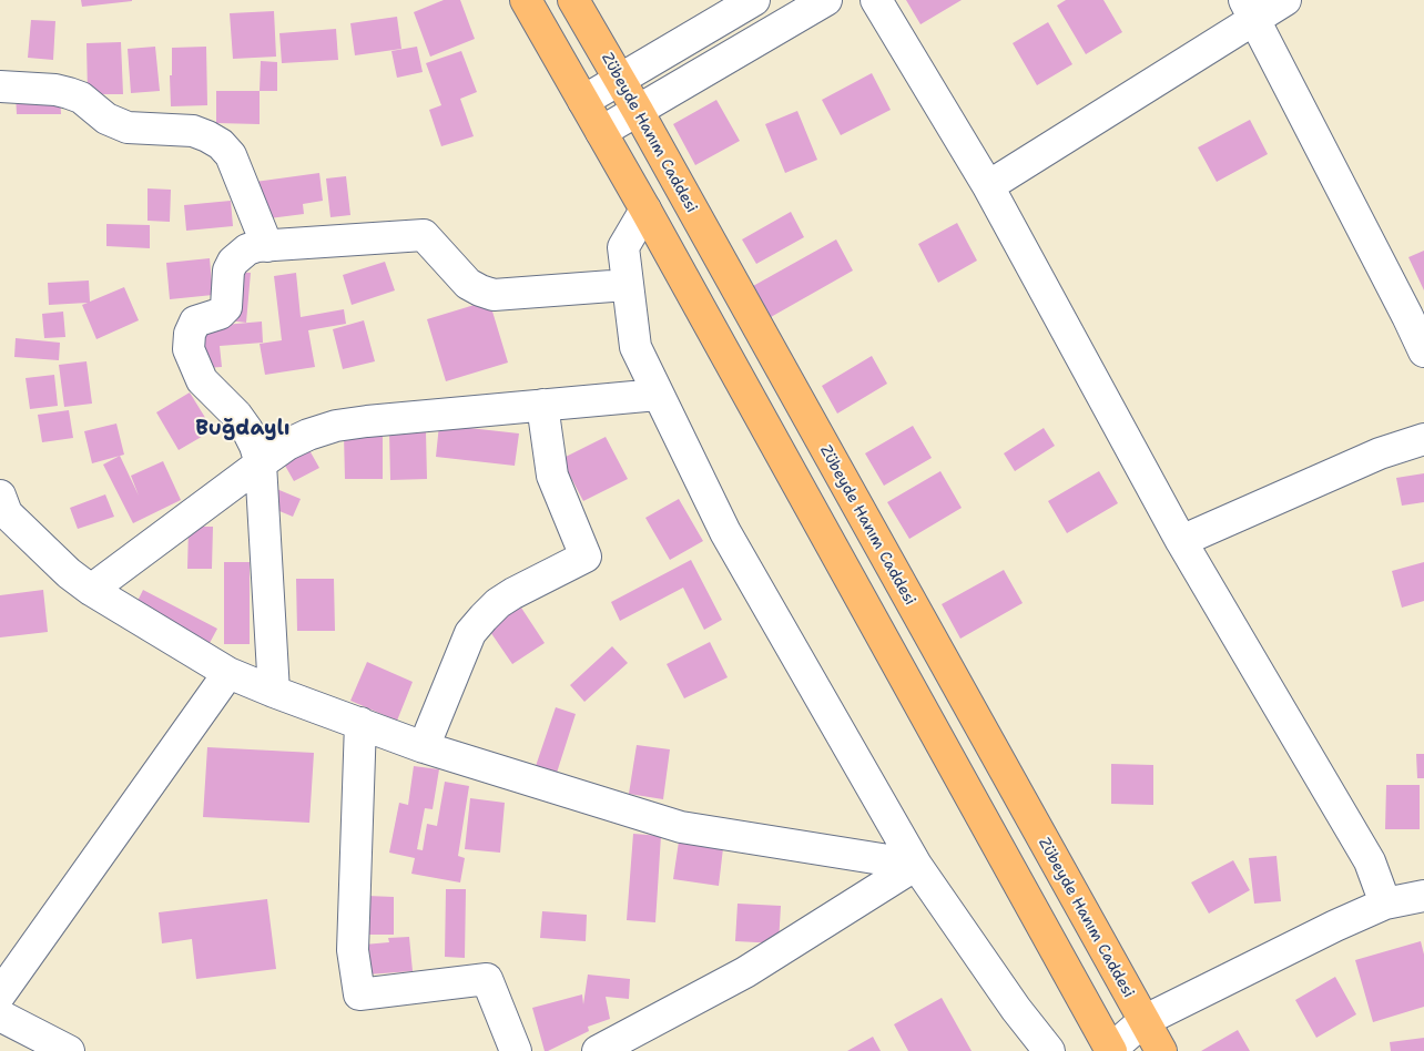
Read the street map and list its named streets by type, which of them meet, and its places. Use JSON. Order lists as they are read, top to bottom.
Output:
{
  "streets": {
    "main road": ["Zübeyde Hanım Caddesi"]
  },
  "districts": ["Buğdaylı"]
}
